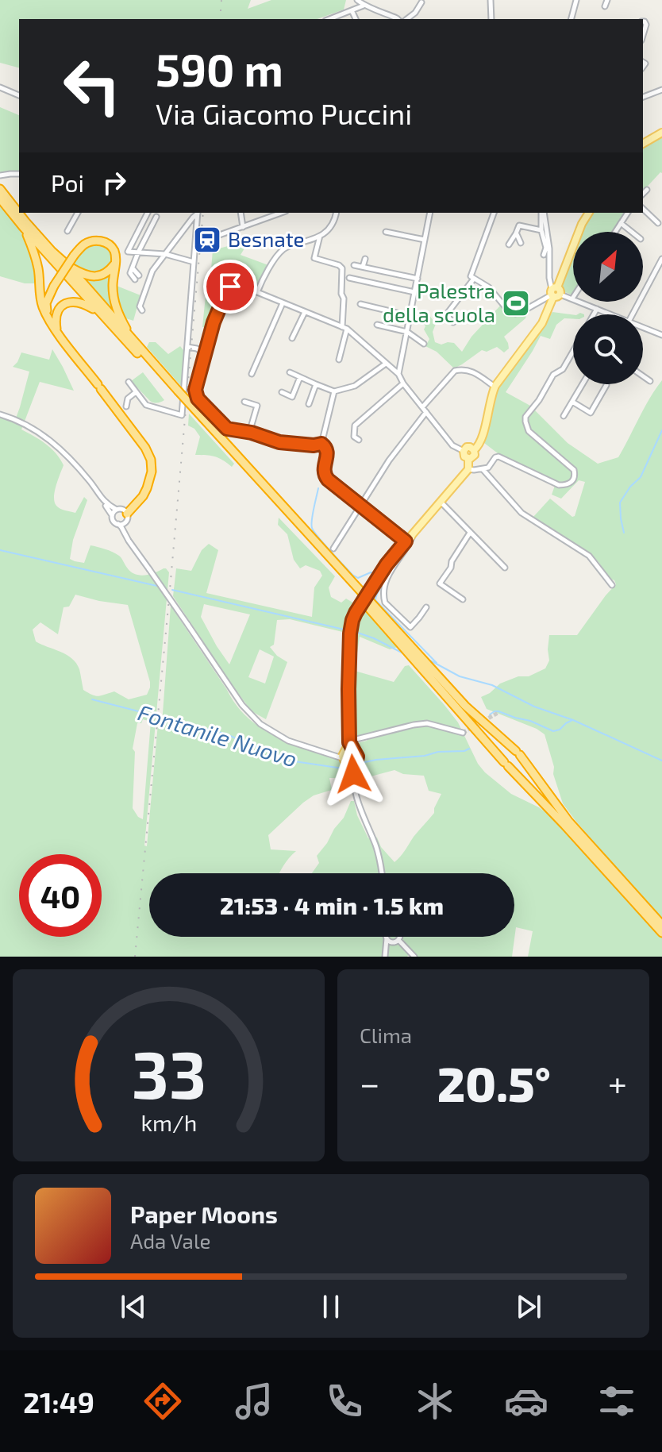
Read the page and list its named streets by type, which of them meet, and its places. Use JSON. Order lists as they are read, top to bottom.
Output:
{
  "water": ["Fontanile Nuovo"],
  "places": {
    "station": ["Besnate"],
    "sports": ["Palestra della scuola"]
  },
  "north": "top right",
  "page": {
    "turn": ["590 m", "Via Giacomo Puccini"],
    "then": "Poi",
    "limit": "40",
    "trip": "21:53 · 4 min · 1.5 km",
    "tile": "Clima",
    "heat": ["−", "20.5°", "+"],
    "song": ["Paper Moons", "Ada Vale"],
    "tabs": "21:49",
    "gauge": ["33", "km/h"]
  }
}
